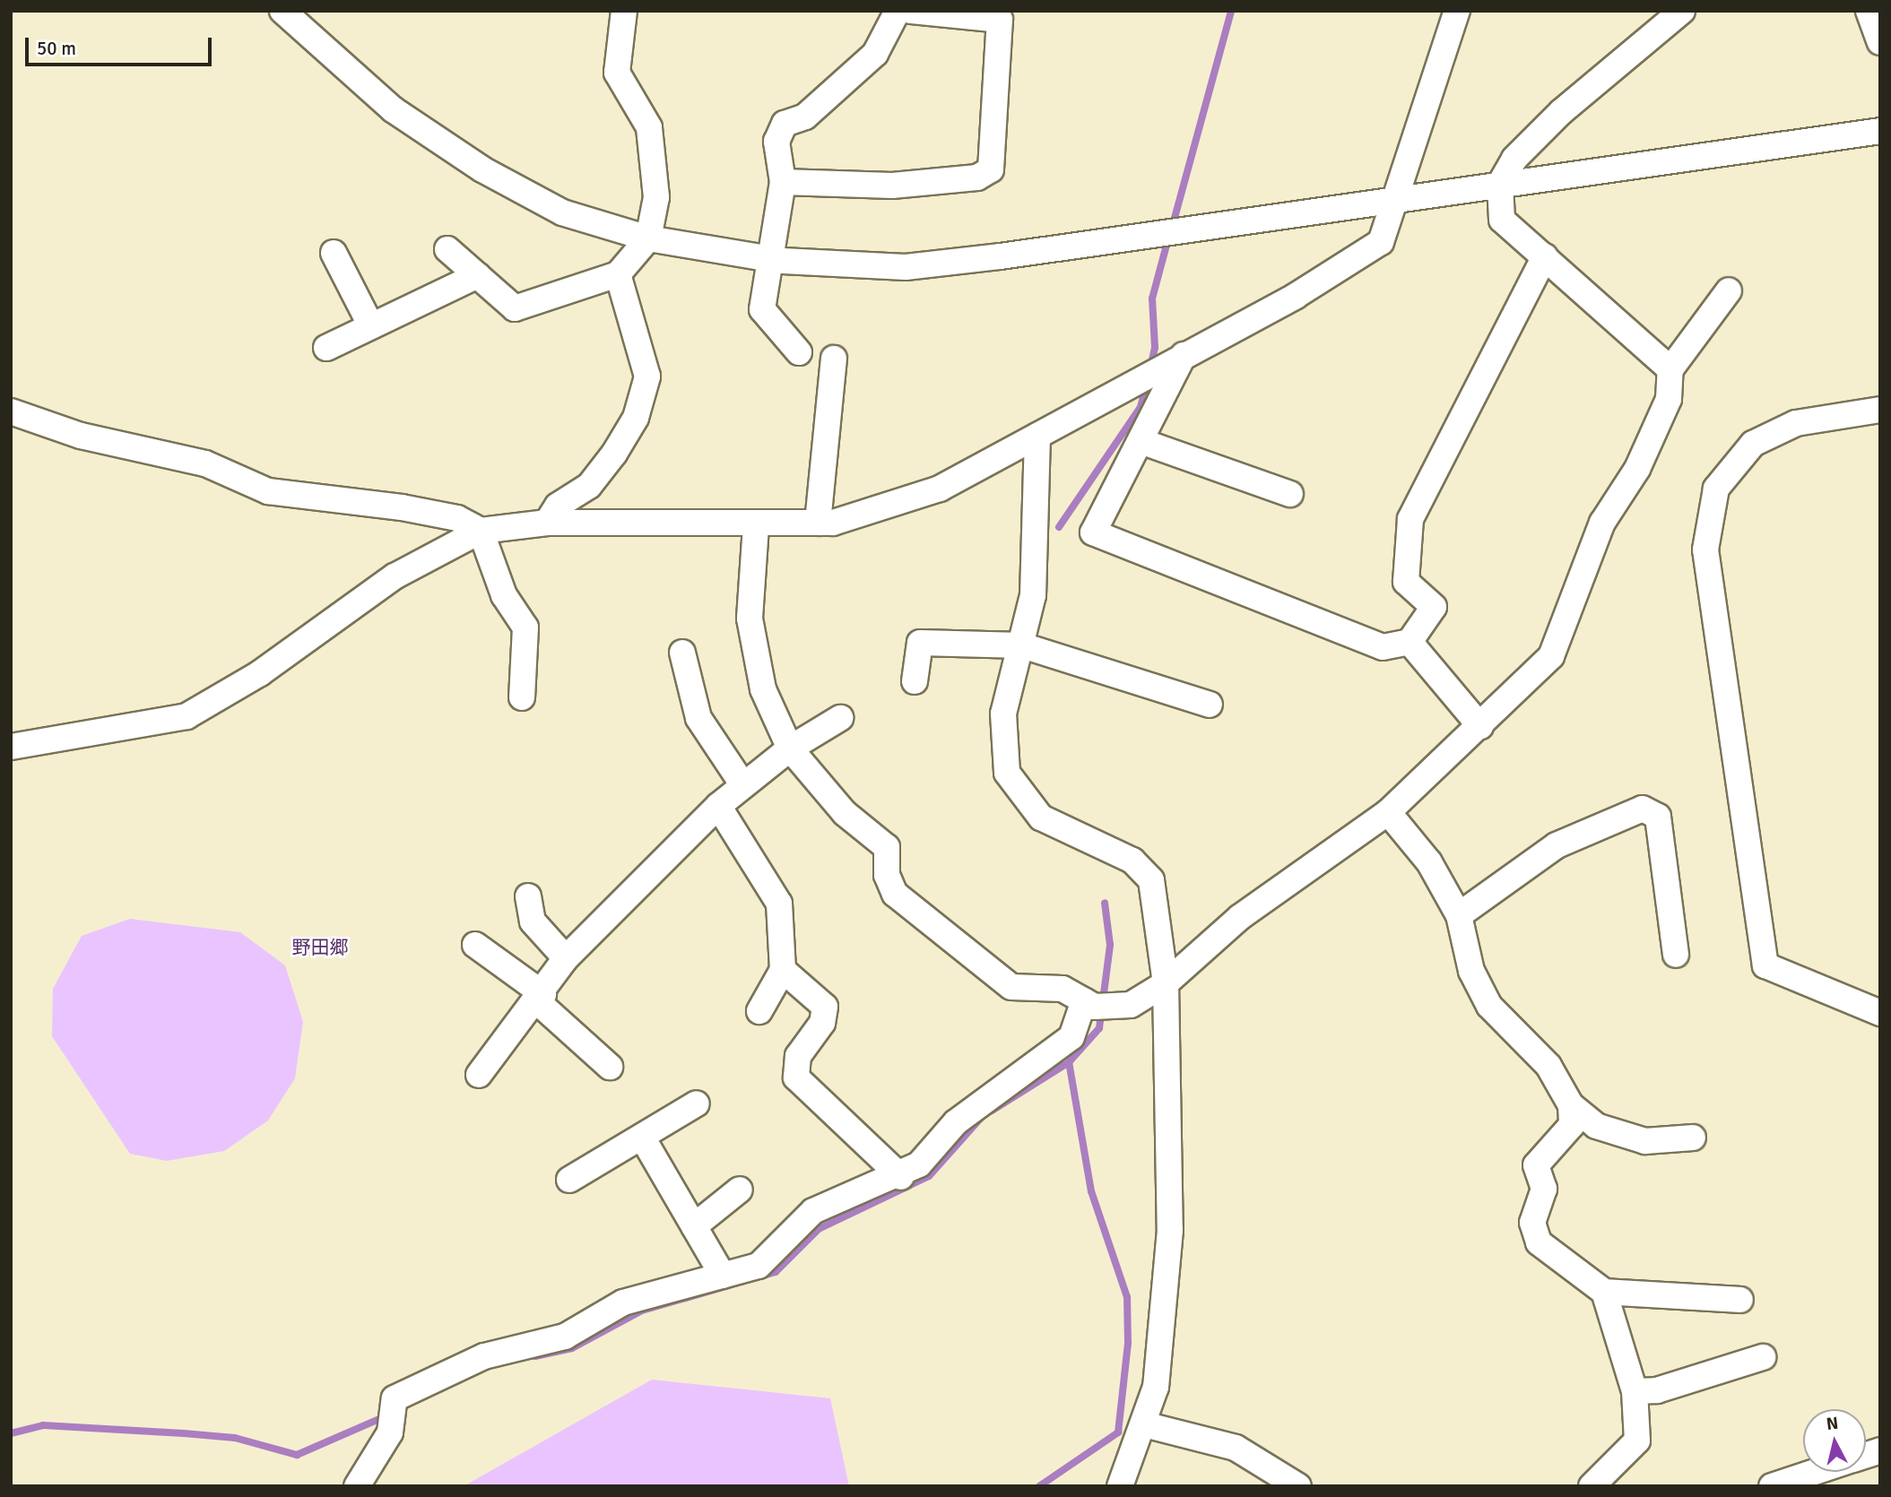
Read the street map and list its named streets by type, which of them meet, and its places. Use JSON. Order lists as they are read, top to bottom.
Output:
{
  "districts": ["野田郷"],
  "scale_bar": "50 m",
  "north": "top"
}
